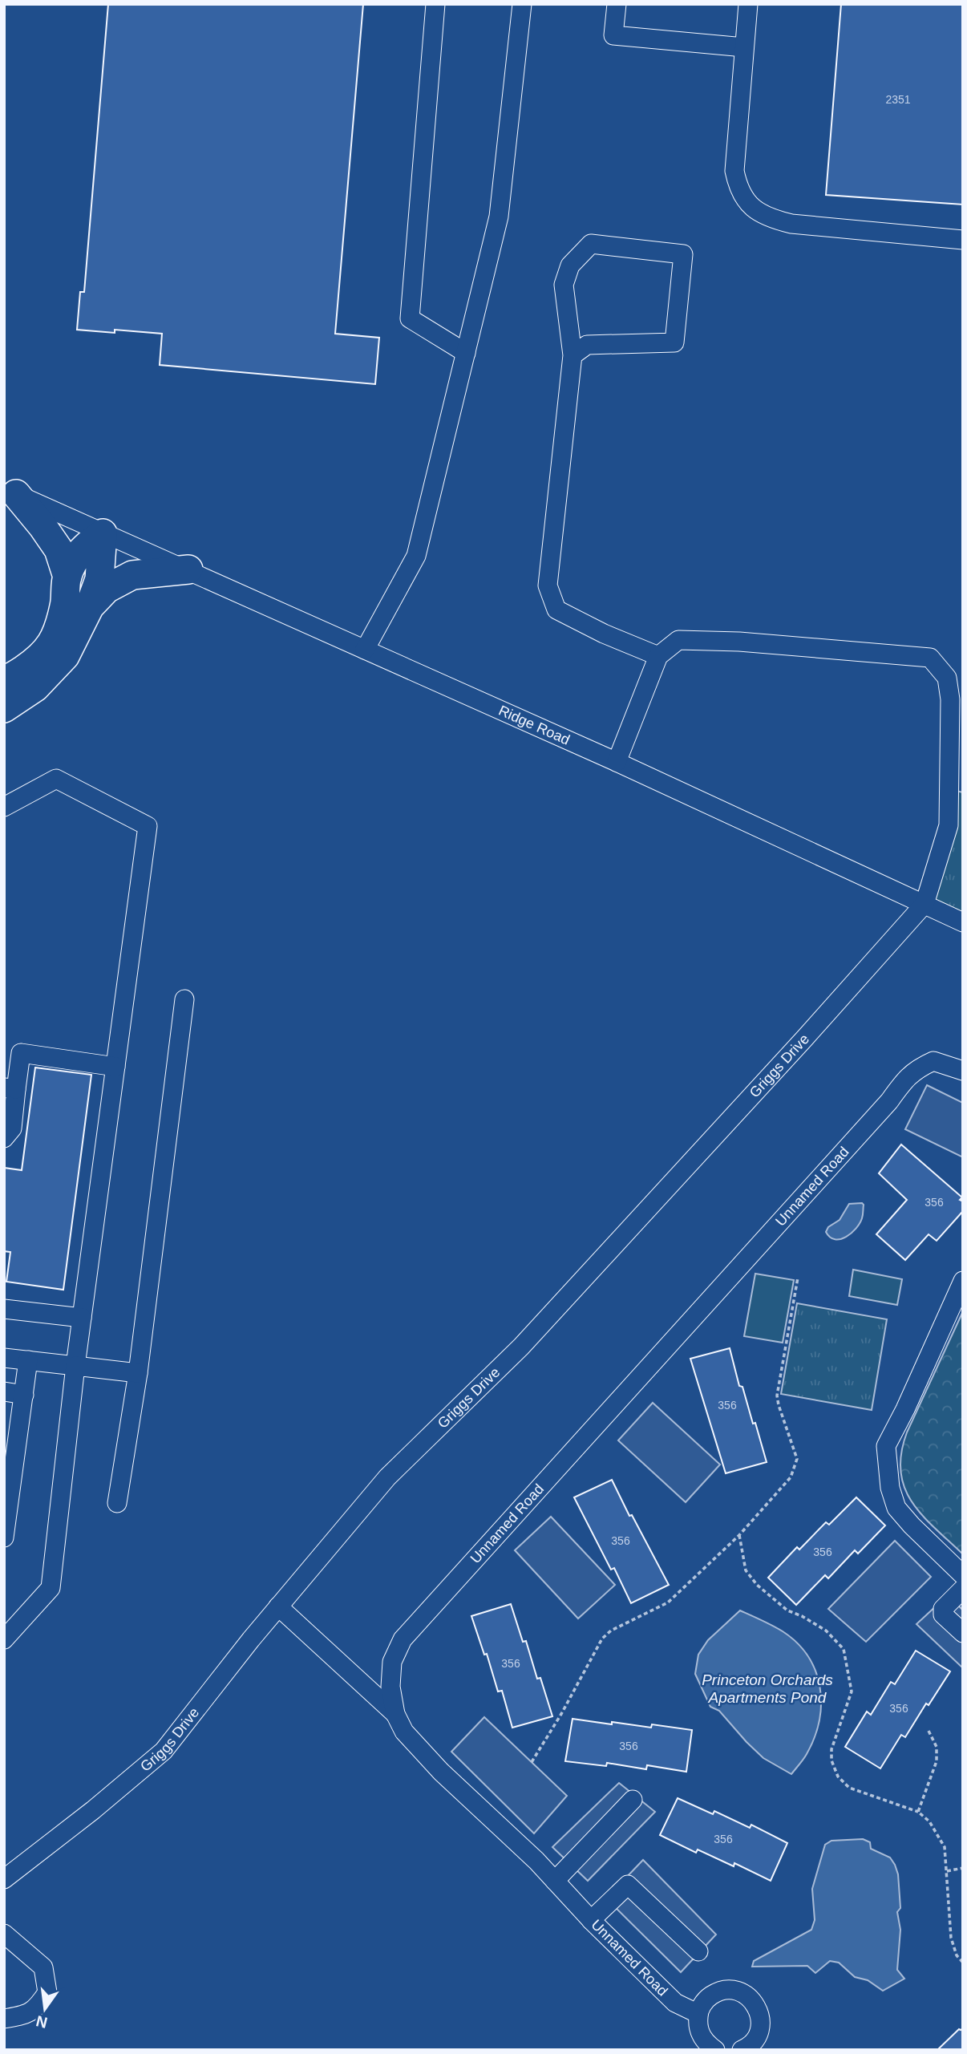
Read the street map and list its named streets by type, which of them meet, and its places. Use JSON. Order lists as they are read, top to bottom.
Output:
{
  "streets": {
    "street": ["Ridge Road", "Griggs Drive", "Unnamed Road"]
  },
  "crossings": [
    ["Ridge Road", "Griggs Drive"]
  ],
  "water": ["Princeton Orchards Apartments Pond"],
  "house_numbers": [
    "2351",
    "356",
    "356",
    "356",
    "356",
    "356",
    "356",
    "356",
    "356"
  ],
  "north": "bottom"
}
